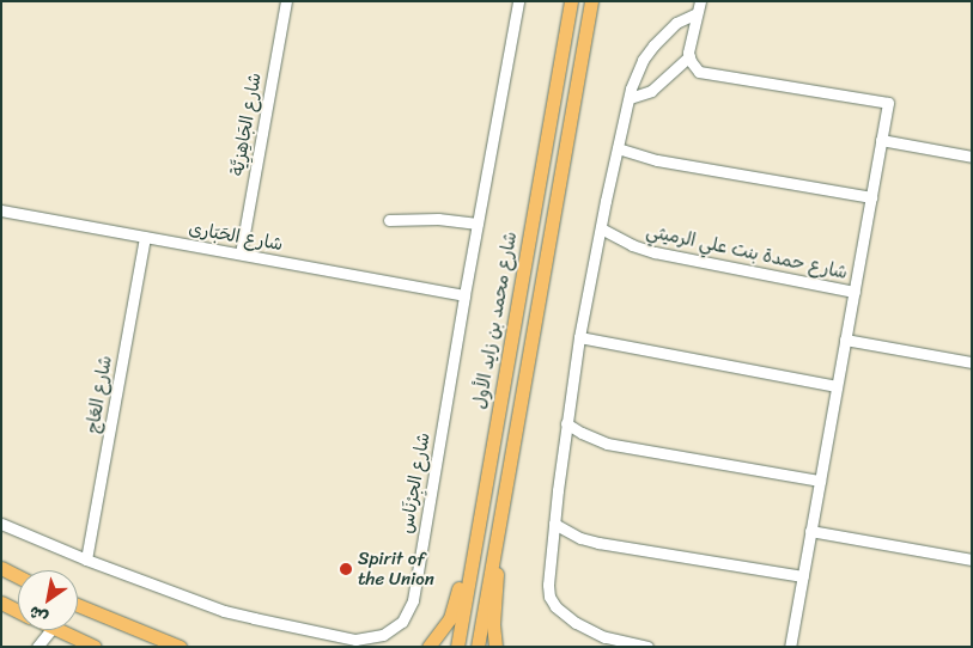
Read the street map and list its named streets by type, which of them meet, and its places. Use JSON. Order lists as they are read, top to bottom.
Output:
{
  "streets": {
    "main road": ["شارع محمد بن زايد الأول"],
    "street": [
      "شارع الجَاهِزِيَّة",
      "شارع الحَبَارى",
      "شارع حمدة بنت علي الرميثي",
      "شارع العَاج",
      "شارع الجِرْنَاس"
    ]
  },
  "crossings": [
    ["شارع الجَاهِزِيَّة", "شارع الحَبَارى"],
    ["شارع الحَبَارى", "شارع العَاج"],
    ["شارع الحَبَارى", "شارع الجِرْنَاس"],
    ["شارع العَاج", "شارع الجِرْنَاس"]
  ],
  "places": ["Spirit of the Union"],
  "north": "bottom left"
}
